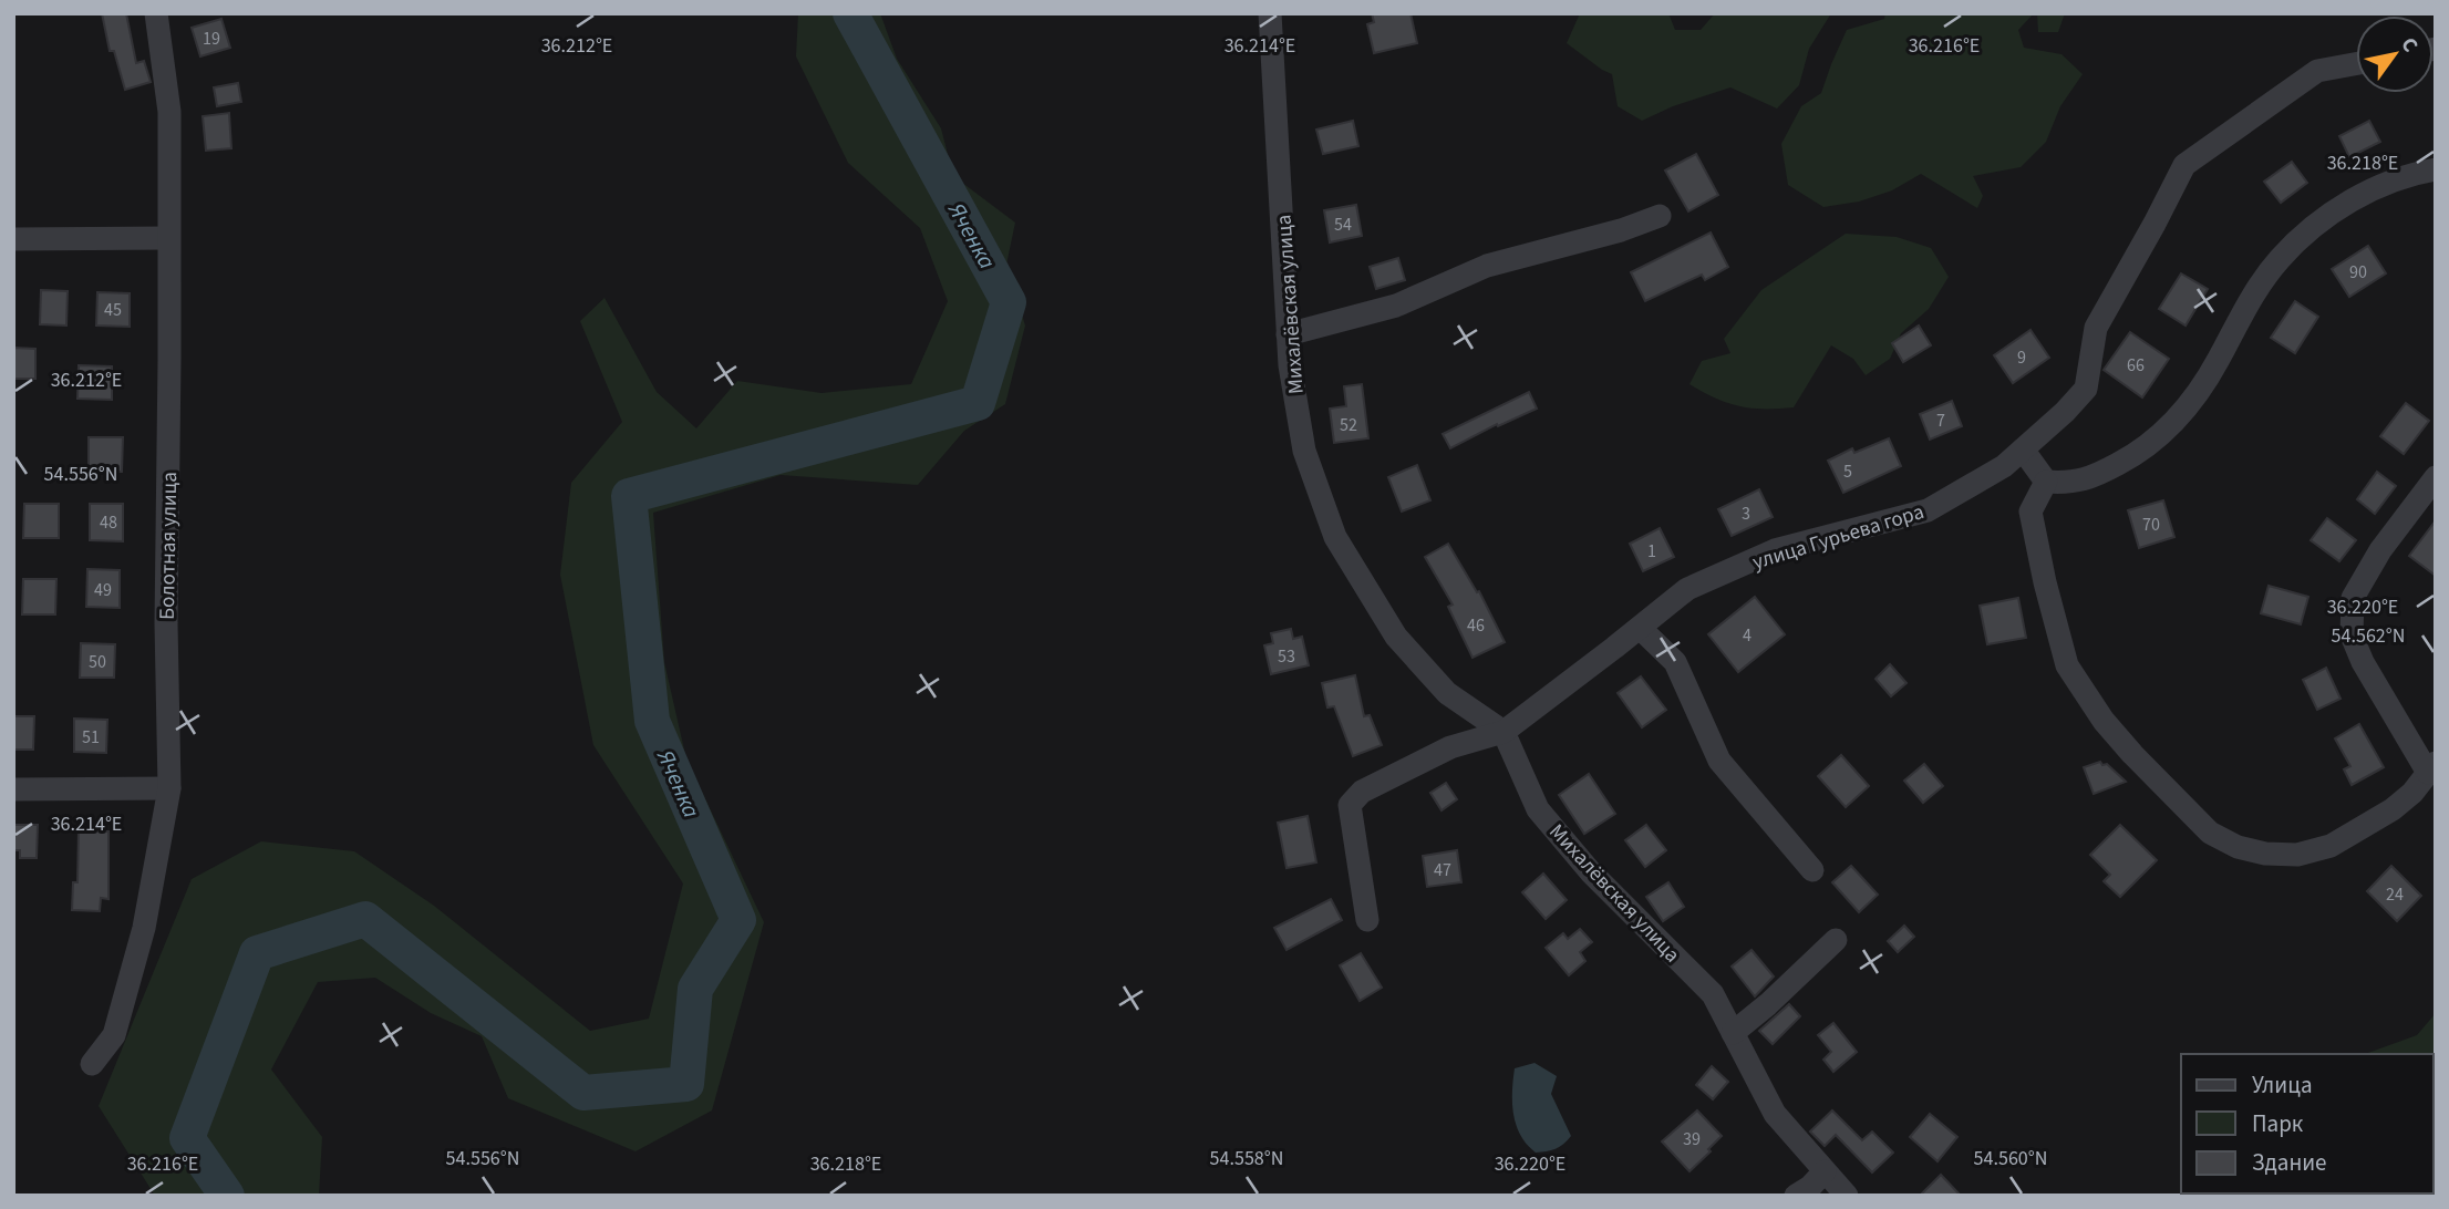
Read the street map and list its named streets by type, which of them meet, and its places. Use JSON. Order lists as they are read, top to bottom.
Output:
{
  "streets": {
    "street": ["Михалёвская улица", "улица Гурьева гора", "Болотная улица"]
  },
  "crossings": [
    ["Михалёвская улица", "улица Гурьева гора"]
  ],
  "water": ["Яченка"],
  "house_numbers": [
    "19",
    "54",
    "90",
    "45",
    "9",
    "66",
    "7",
    "52",
    "5",
    "3",
    "48",
    "70",
    "1",
    "49",
    "46",
    "4",
    "53",
    "50",
    "51",
    "47",
    "24",
    "39"
  ],
  "legend": ["Улица", "Парк", "Здание"],
  "north": "top right",
  "coordinates": [
    "36.216°E",
    "36.212°E",
    "36.214°E",
    "36.218°E",
    "54.556°N",
    "36.220°E",
    "54.562°N",
    "54.558°N",
    "54.560°N"
  ]
}
